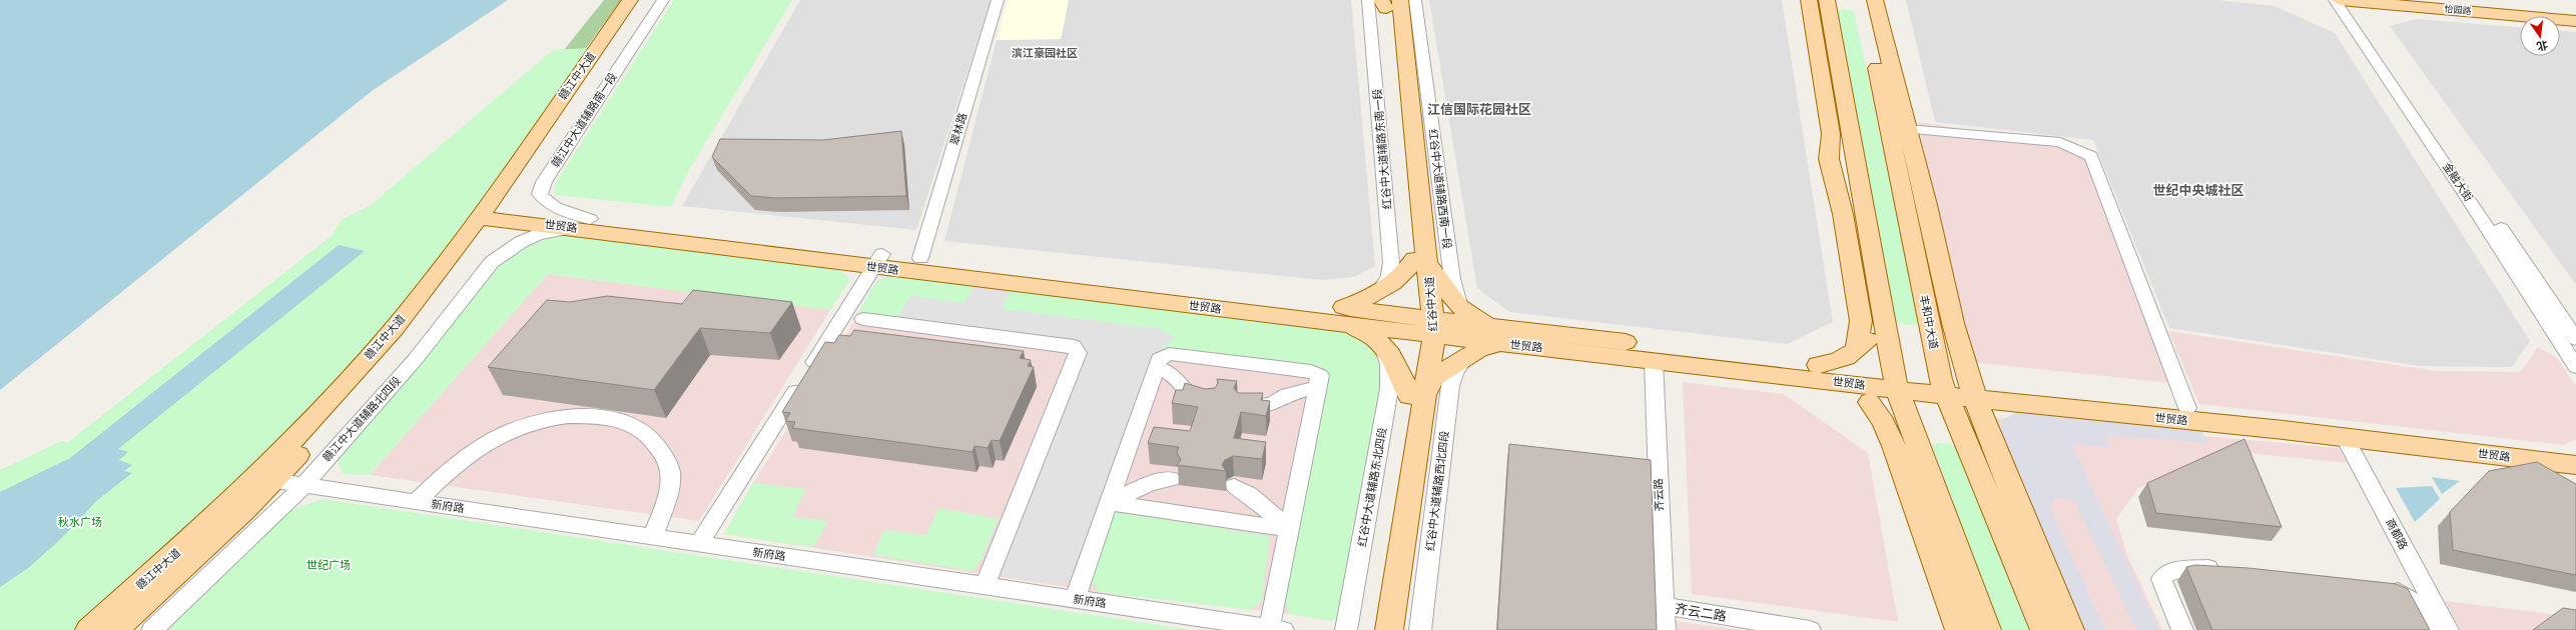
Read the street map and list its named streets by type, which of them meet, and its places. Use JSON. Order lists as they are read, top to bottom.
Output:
{
  "streets": {
    "main road": [
      "怡园路",
      "赣江中大道",
      "世贸路",
      "红谷中大道",
      "丰和中大道"
    ],
    "street": [
      "赣江中大道辅路南一段",
      "翠林路",
      "红谷中大道辅路东南一段",
      "金融大街",
      "红谷中大道辅路西南一段",
      "赣江中大道辅路北四段",
      "红谷中大道辅路东北四段",
      "红谷中大道辅路西北四段",
      "齐云路",
      "新府路",
      "商都路",
      "齐云二路"
    ]
  },
  "crossings": [
    ["怡园路", "金融大街"],
    ["赣江中大道", "世贸路"],
    ["赣江中大道", "新府路"],
    ["赣江中大道辅路南一段", "世贸路"],
    ["赣江中大道辅路南一段", "赣江中大道辅路北四段"],
    ["翠林路", "世贸路"],
    ["红谷中大道辅路东南一段", "红谷中大道辅路西南一段"],
    ["红谷中大道辅路东南一段", "红谷中大道"],
    ["红谷中大道辅路西南一段", "红谷中大道"],
    ["世贸路", "红谷中大道"],
    ["世贸路", "丰和中大道"],
    ["世贸路", "赣江中大道辅路北四段"],
    ["世贸路", "齐云路"],
    ["世贸路", "商都路"],
    ["赣江中大道辅路北四段", "新府路"],
    ["齐云路", "齐云二路"]
  ],
  "districts": ["滨江豪园社区", "江信国际花园社区", "世纪中央城社区"],
  "parks": ["秋水广场", "世纪广场"],
  "north": "bottom"
}
